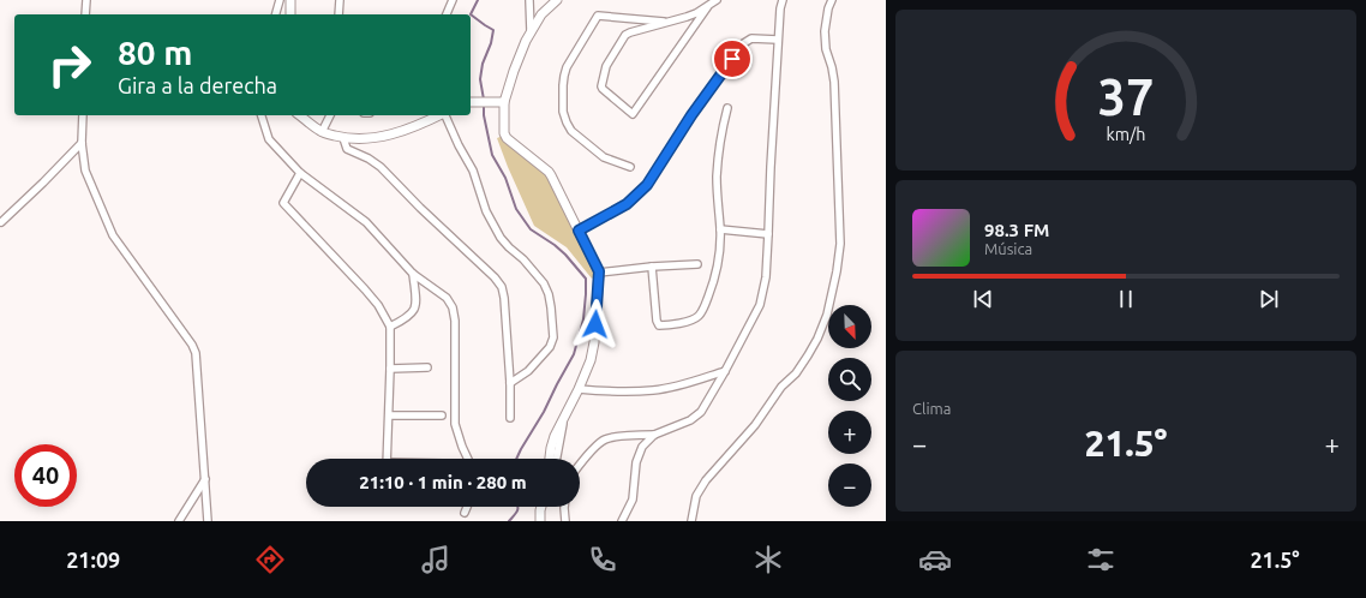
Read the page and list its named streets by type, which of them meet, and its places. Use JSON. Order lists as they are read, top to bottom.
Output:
{
  "north": "bottom right",
  "page": {
    "turn": ["80 m", "Gira a la derecha"],
    "song": ["98.3 FM", "Música"],
    "map_buttons": ["+", "−"],
    "tile": "Clima",
    "heat": ["−", "21.5°", "+"],
    "limit": "40",
    "trip": "21:10 · 1 min · 280 m",
    "tabs": ["21:09", "21.5°"],
    "gauge": ["37", "km/h"]
  }
}
